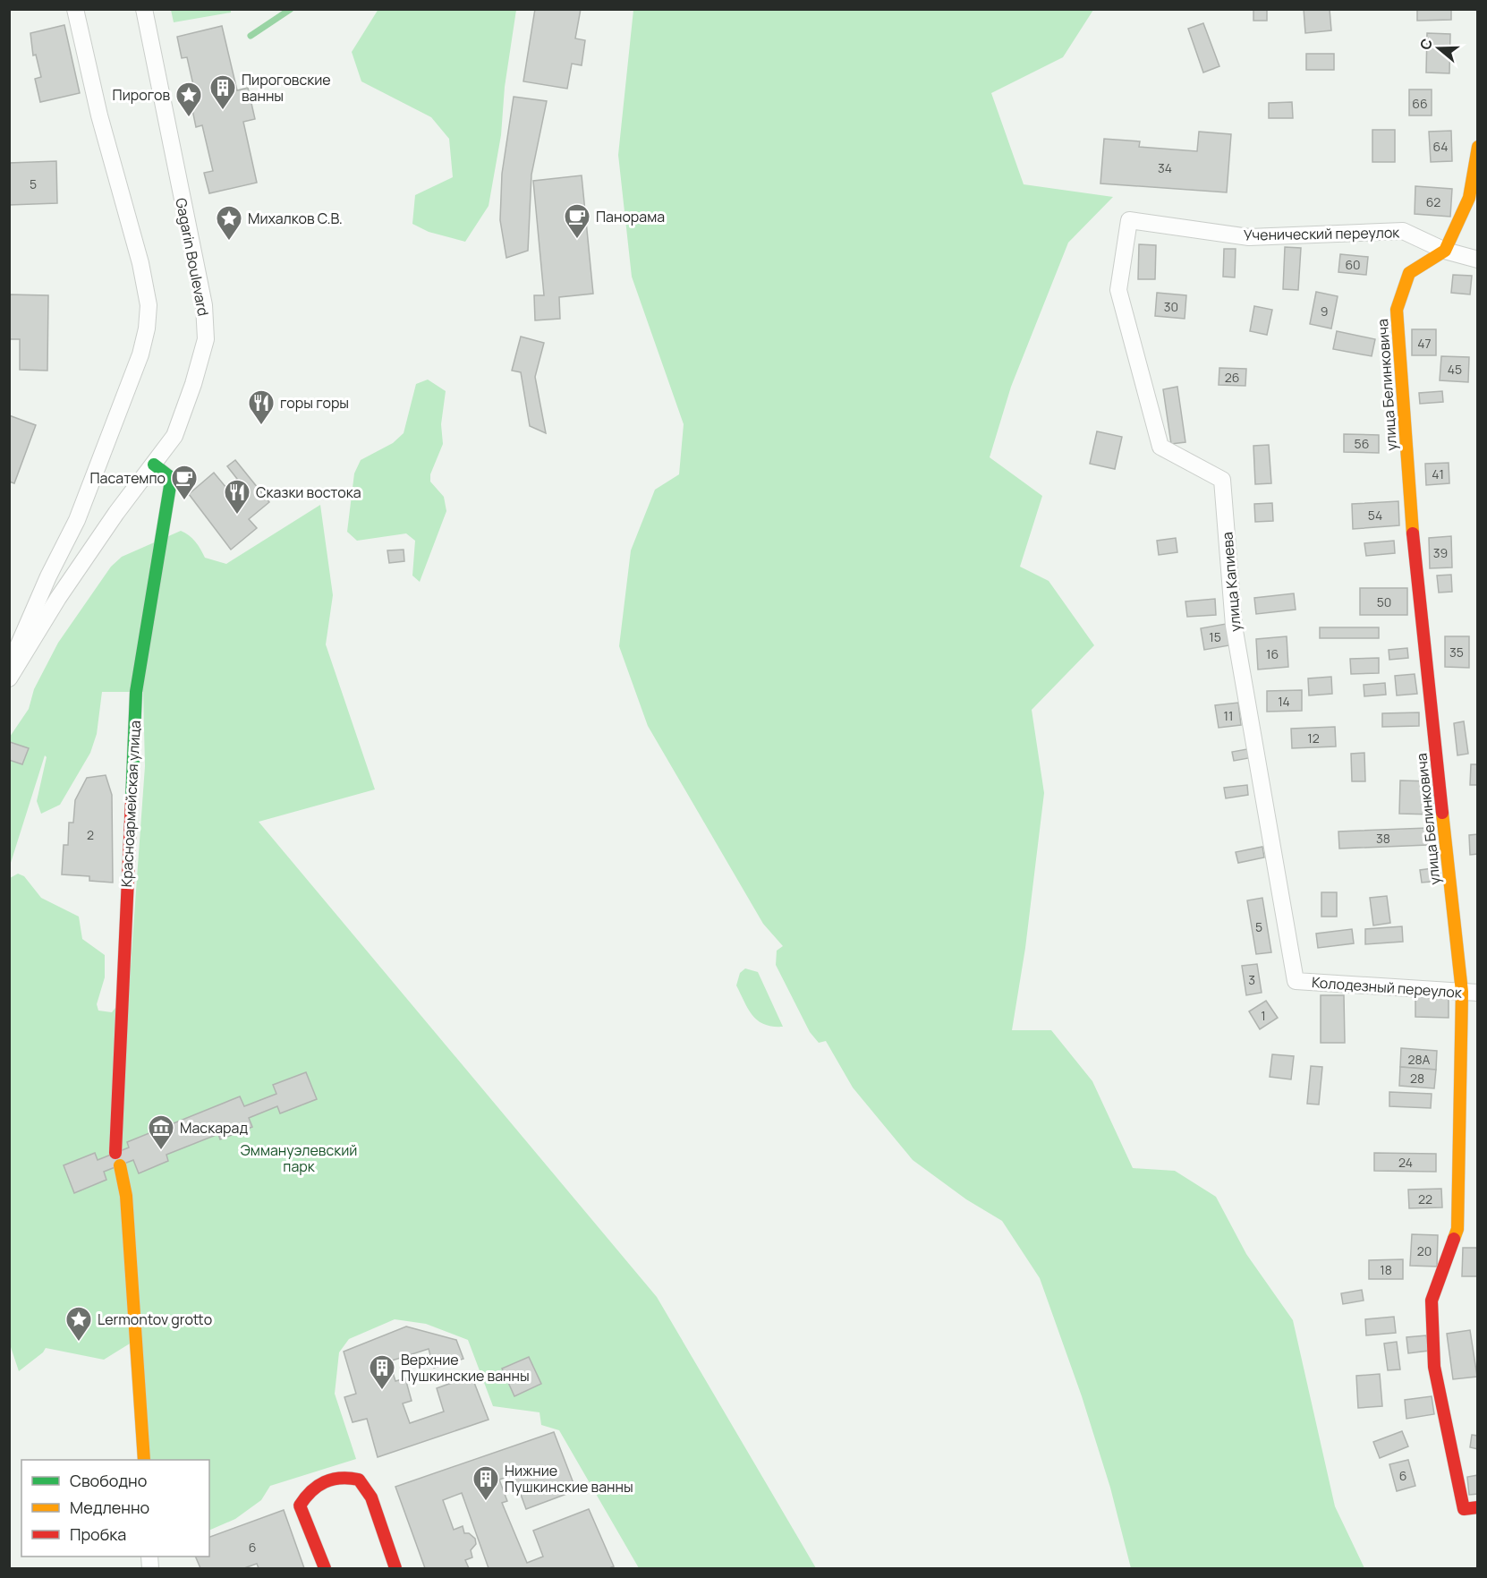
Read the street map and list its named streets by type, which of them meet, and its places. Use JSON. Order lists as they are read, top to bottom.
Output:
{
  "streets": {
    "street": [
      "Ученический переулок",
      "Gagarin Boulevard",
      "улица Белинковича",
      "улица Капиева",
      "Красноармейская улица",
      "Колодезный переулок"
    ]
  },
  "crossings": [
    ["Ученический переулок", "улица Белинковича"],
    ["Ученический переулок", "улица Капиева"],
    ["Gagarin Boulevard", "Красноармейская улица"],
    ["улица Белинковича", "Колодезный переулок"],
    ["улица Капиева", "Колодезный переулок"]
  ],
  "parks": ["Эммануэлевский парк"],
  "places": {
    "building": ["Пироговские ванны", "Верхние Пушкинские ванны", "Нижние Пушкинские ванны"],
    "place": ["Пирогов", "Михалков С.В.", "Lermontov grotto"],
    "cafe": ["Панорама", "Пасатемпо"],
    "restaurant": ["горы горы", "Сказки востока"],
    "museum": ["Маскарад"]
  },
  "house_numbers": [
    "66",
    "64",
    "34",
    "5",
    "62",
    "60",
    "30",
    "9",
    "47",
    "45",
    "26",
    "56",
    "41",
    "54",
    "39",
    "50",
    "15",
    "35",
    "16",
    "14",
    "11",
    "12",
    "2",
    "38",
    "5",
    "3",
    "1",
    "28А",
    "28",
    "24",
    "22",
    "20",
    "18",
    "6",
    "6"
  ],
  "legend": ["Свободно", "Медленно", "Пробка"],
  "north": "left"
}
